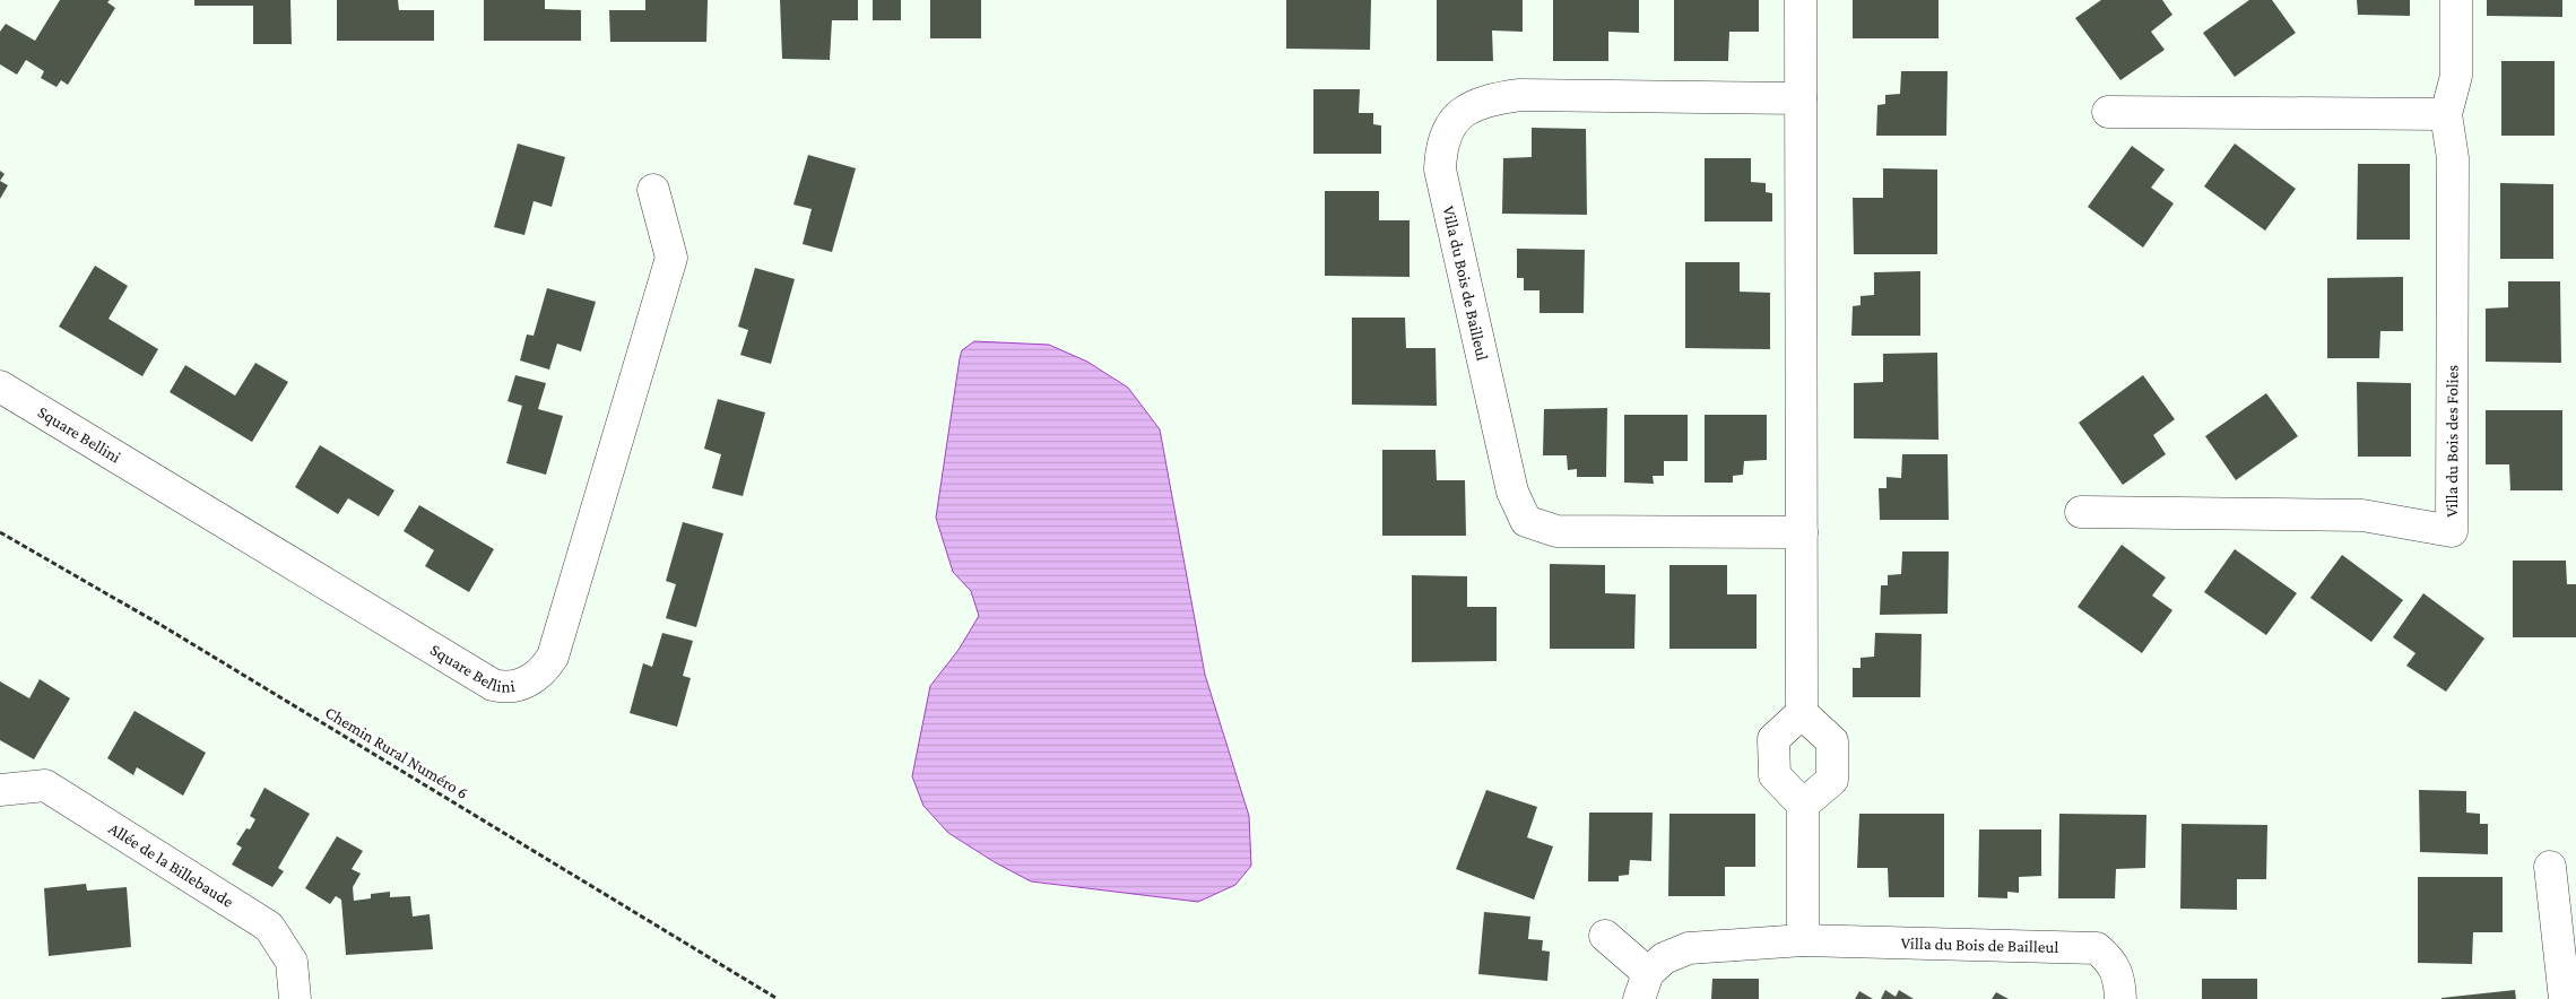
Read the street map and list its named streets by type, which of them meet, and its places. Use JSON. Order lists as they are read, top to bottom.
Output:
{
  "streets": {
    "street": [
      "Villa du Bois de Bailleul",
      "Square Bellini",
      "Villa du Bois des Folies",
      "Allée de la Billebaude"
    ],
    "path": ["Chemin Rural Numéro 6"]
  }
}
